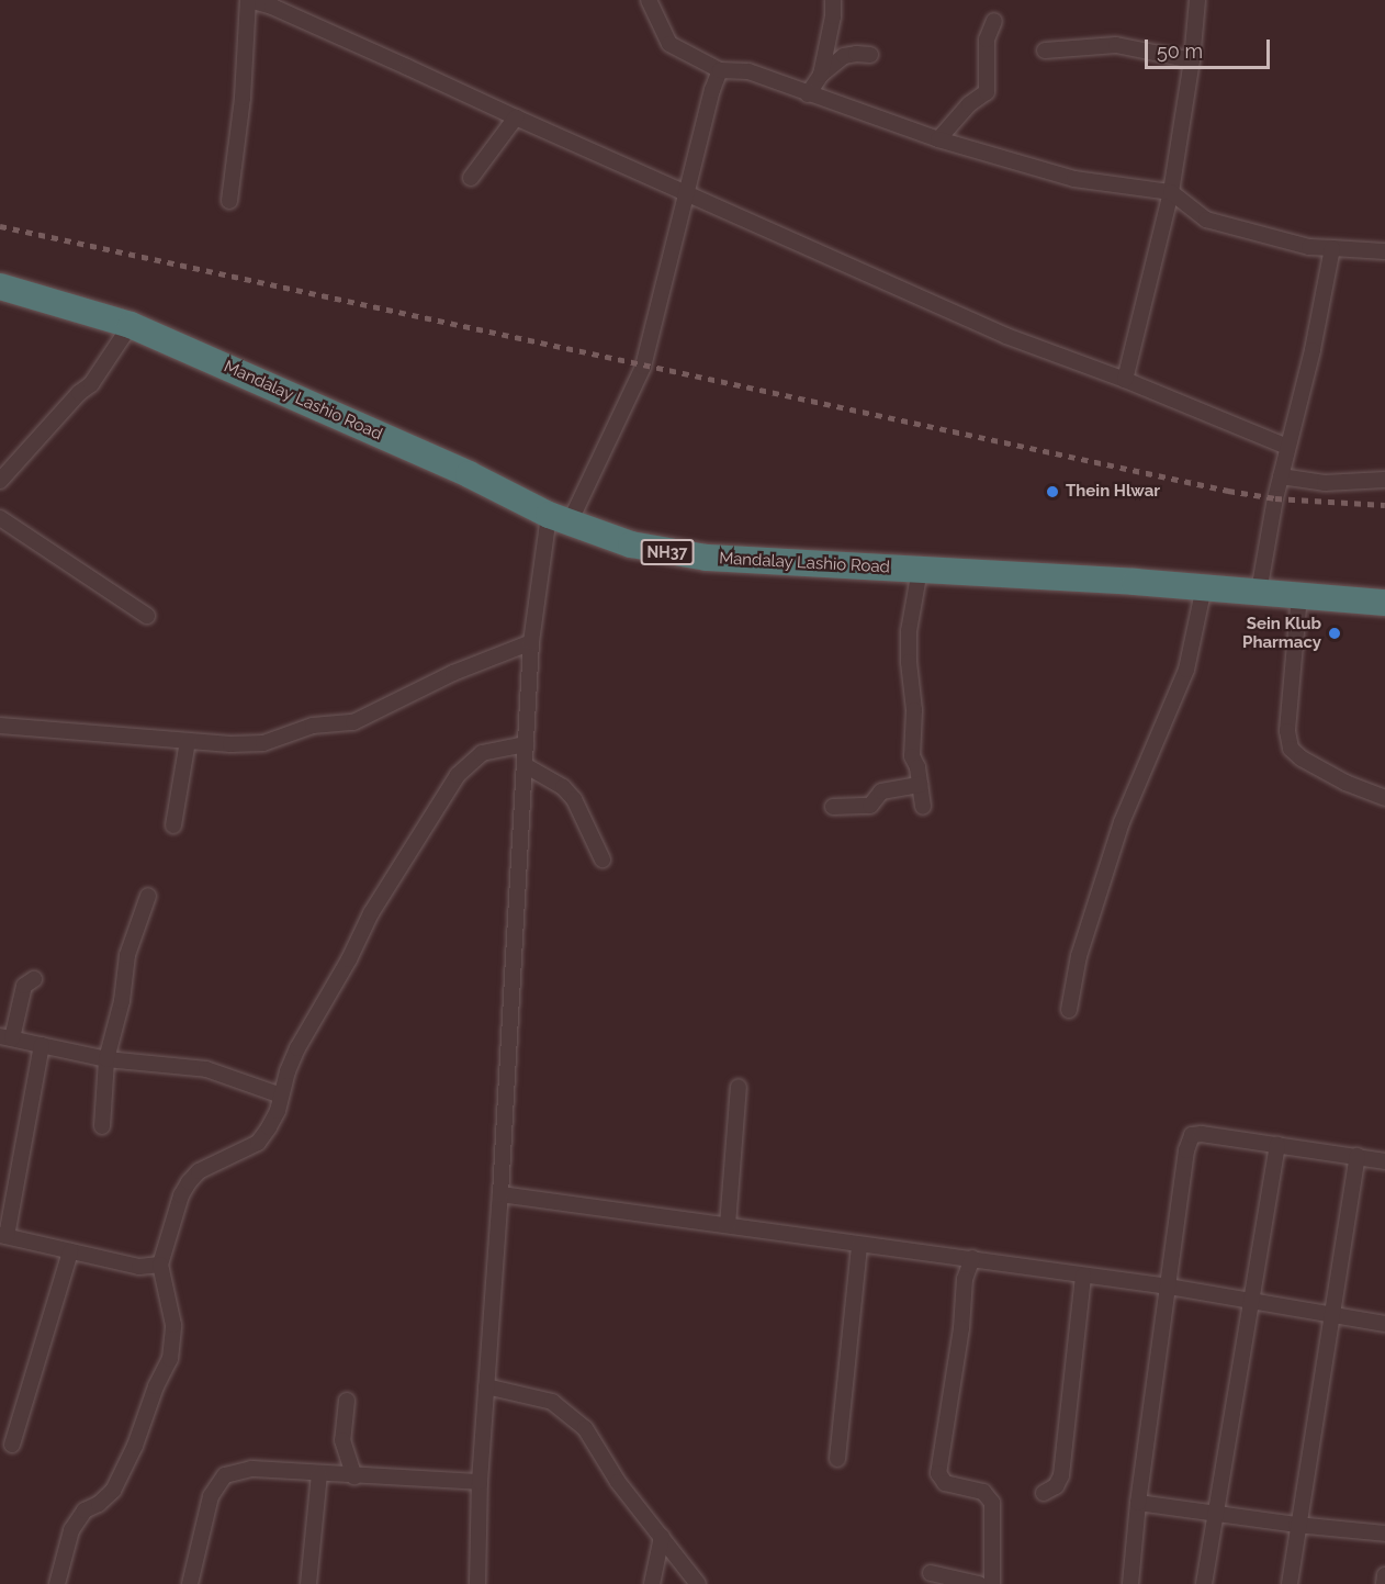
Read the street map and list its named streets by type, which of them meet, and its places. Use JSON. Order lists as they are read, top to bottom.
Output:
{
  "streets": {
    "highway": ["Mandalay Lashio Road", "NH37"]
  },
  "places": ["Thein Hlwar", "Sein Klub Pharmacy"],
  "scale_bar": "50 m"
}
